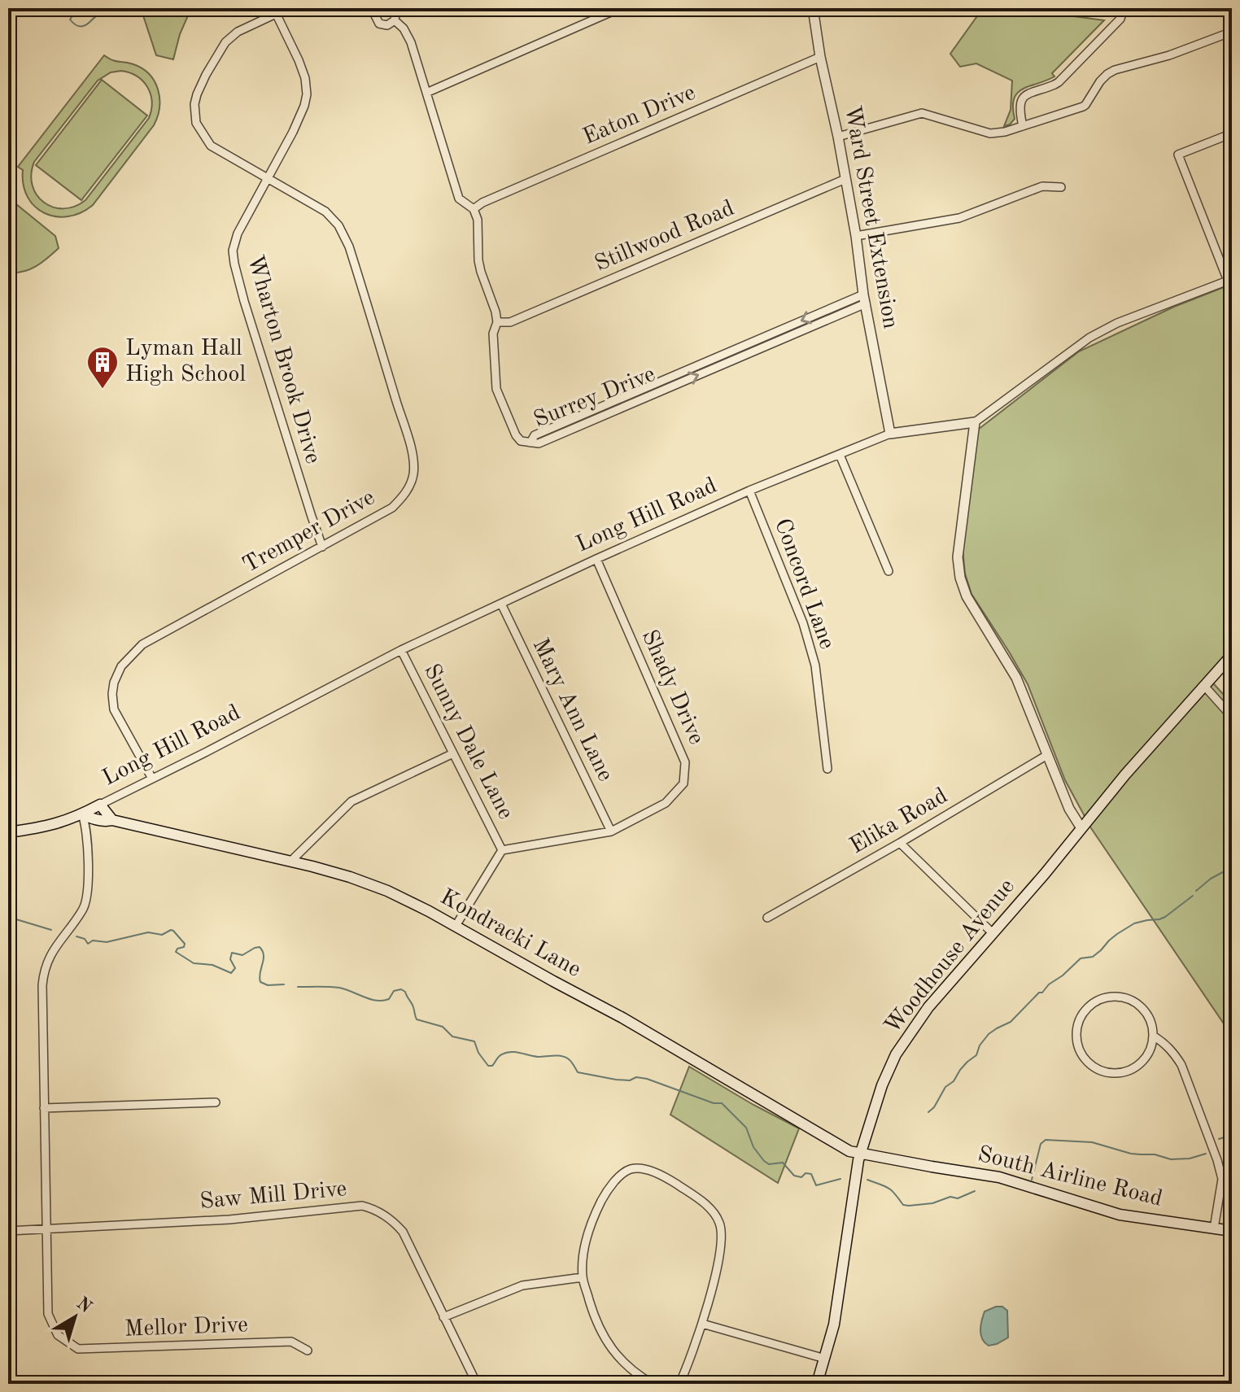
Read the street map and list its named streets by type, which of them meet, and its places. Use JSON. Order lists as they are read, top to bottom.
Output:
{
  "streets": {
    "main road": [
      "Long Hill Road",
      "Kondracki Lane",
      "Woodhouse Avenue",
      "South Airline Road"
    ],
    "street": [
      "Eaton Drive",
      "Ward Street Extension",
      "Stillwood Road",
      "Wharton Brook Drive",
      "Surrey Drive",
      "Tremper Drive",
      "Concord Lane",
      "Shady Drive",
      "Mary Ann Lane",
      "Sunny Dale Lane",
      "Elika Road",
      "Saw Mill Drive",
      "Mellor Drive"
    ]
  },
  "crossings": [
    ["Eaton Drive", "Ward Street Extension"],
    ["Ward Street Extension", "Stillwood Road"],
    ["Ward Street Extension", "Surrey Drive"],
    ["Ward Street Extension", "Long Hill Road"],
    ["Stillwood Road", "Surrey Drive"],
    ["Wharton Brook Drive", "Tremper Drive"],
    ["Long Hill Road", "Tremper Drive"],
    ["Long Hill Road", "Concord Lane"],
    ["Long Hill Road", "Shady Drive"],
    ["Long Hill Road", "Mary Ann Lane"],
    ["Long Hill Road", "Sunny Dale Lane"],
    ["Long Hill Road", "Kondracki Lane"],
    ["Long Hill Road", "Mellor Drive"],
    ["Shady Drive", "Mary Ann Lane"],
    ["Shady Drive", "Sunny Dale Lane"],
    ["Kondracki Lane", "Woodhouse Avenue"],
    ["Kondracki Lane", "South Airline Road"],
    ["Kondracki Lane", "Mellor Drive"],
    ["Woodhouse Avenue", "South Airline Road"],
    ["Saw Mill Drive", "Mellor Drive"]
  ],
  "places": {
    "building": ["Lyman Hall High School"]
  },
  "north": "top right"
}
